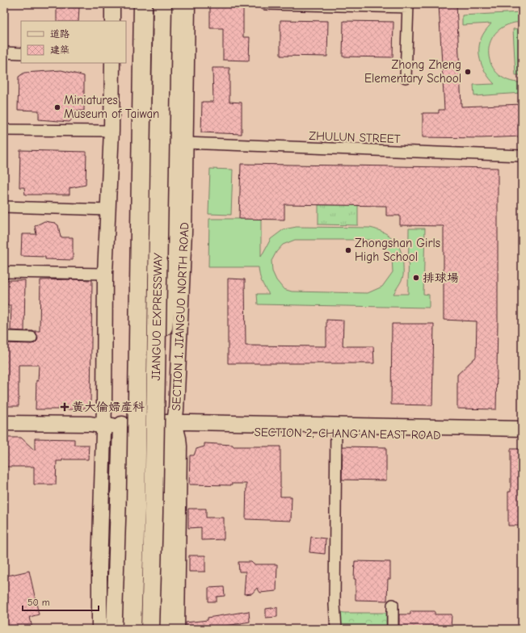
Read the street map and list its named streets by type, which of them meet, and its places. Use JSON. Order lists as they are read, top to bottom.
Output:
{
  "streets": {
    "highway": ["JIANGUO EXPRESSWAY"],
    "street": ["ZHULUN STREET", "SECTION 1, JIANGUO NORTH ROAD", "SECTION 2, CHANG'AN EAST ROAD"]
  },
  "crossings": [
    ["ZHULUN STREET", "SECTION 1, JIANGUO NORTH ROAD"],
    ["SECTION 1, JIANGUO NORTH ROAD", "SECTION 2, CHANG'AN EAST ROAD"]
  ],
  "places": {
    "other": [
      "Zhong Zheng Elementary School",
      "Miniatures Museum of Taiwan",
      "Zhongshan Girls High School",
      "排球場"
    ],
    "health": ["黃大倫婦產科"]
  },
  "legend": ["道路", "建築"],
  "scale_bar": "50 m"
}
